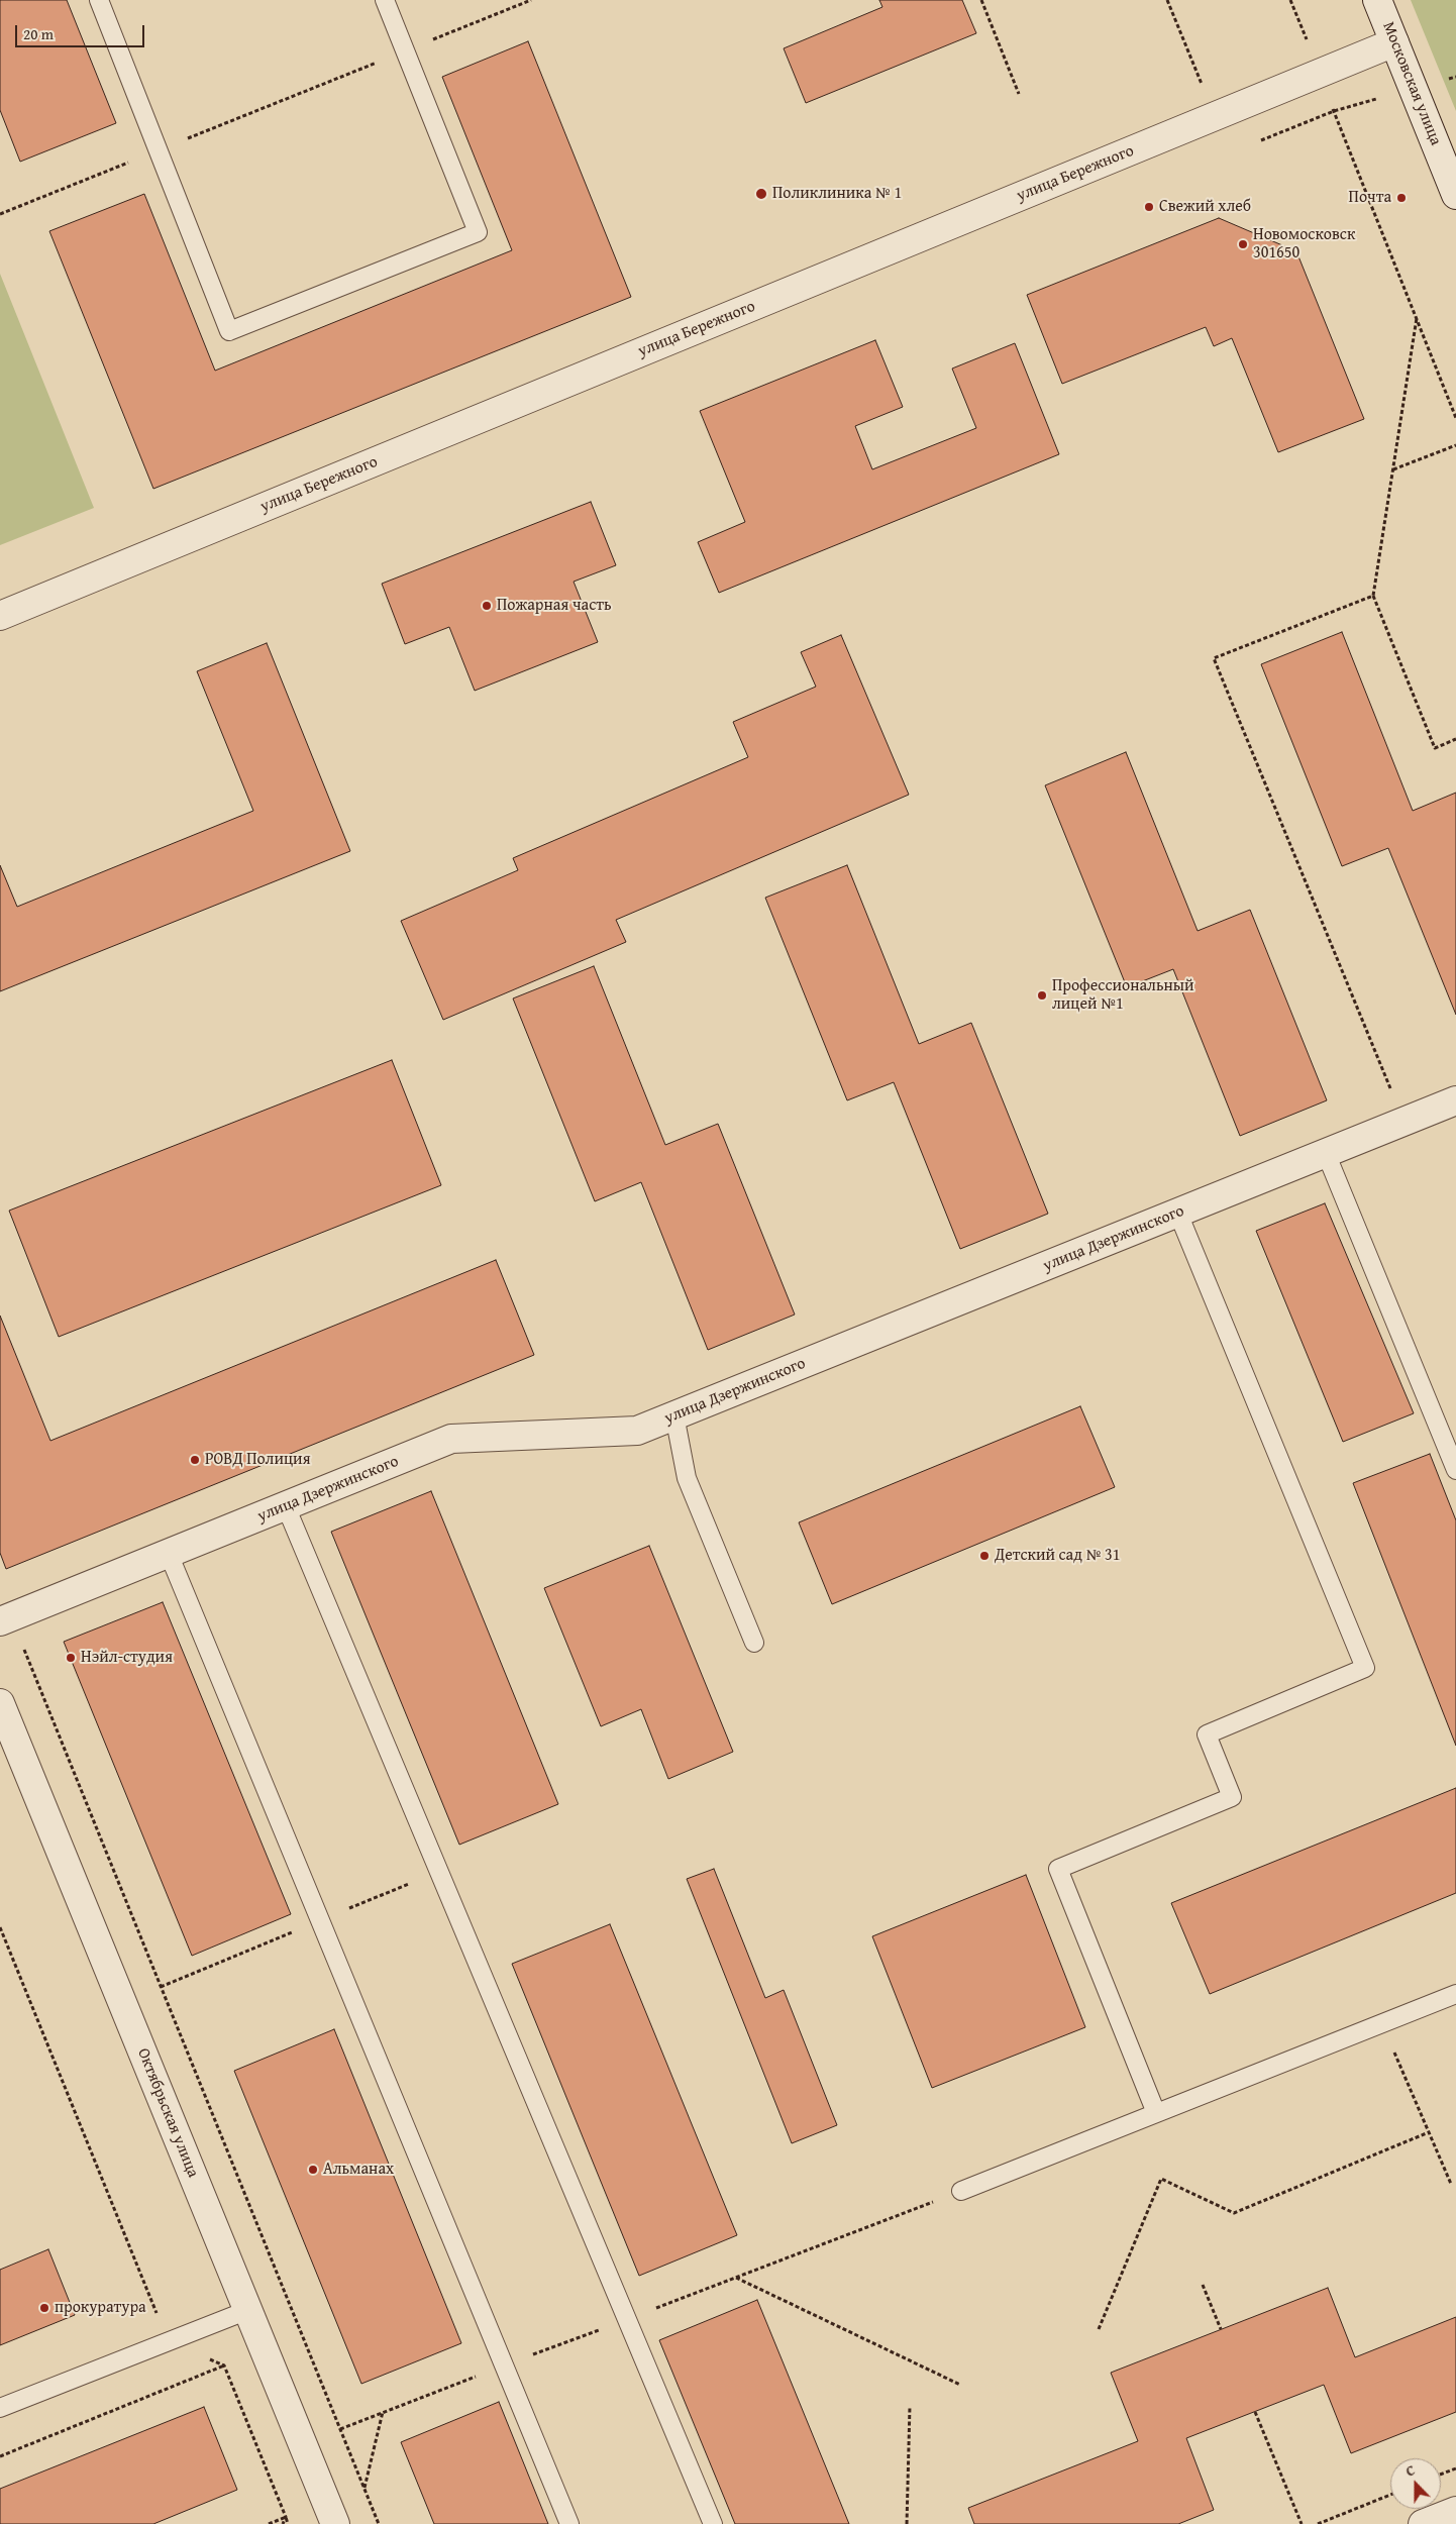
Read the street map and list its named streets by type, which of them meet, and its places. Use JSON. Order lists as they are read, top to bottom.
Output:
{
  "streets": {
    "street": [
      "Московская улица",
      "улица Бережного",
      "улица Дзержинского",
      "Октябрьская улица"
    ]
  },
  "crossings": [
    ["Московская улица", "улица Бережного"]
  ],
  "places": [
    "Поликлиника № 1",
    "Почта",
    "Свежий хлеб",
    "Новомосковск 301650",
    "Пожарная часть",
    "Профессиональный лицей №1",
    "РОВД Полиция",
    "Детский сад № 31",
    "Нэйл-студия",
    "Альманах",
    "прокуратура"
  ],
  "scale_bar": "20 m",
  "north": "top"
}
